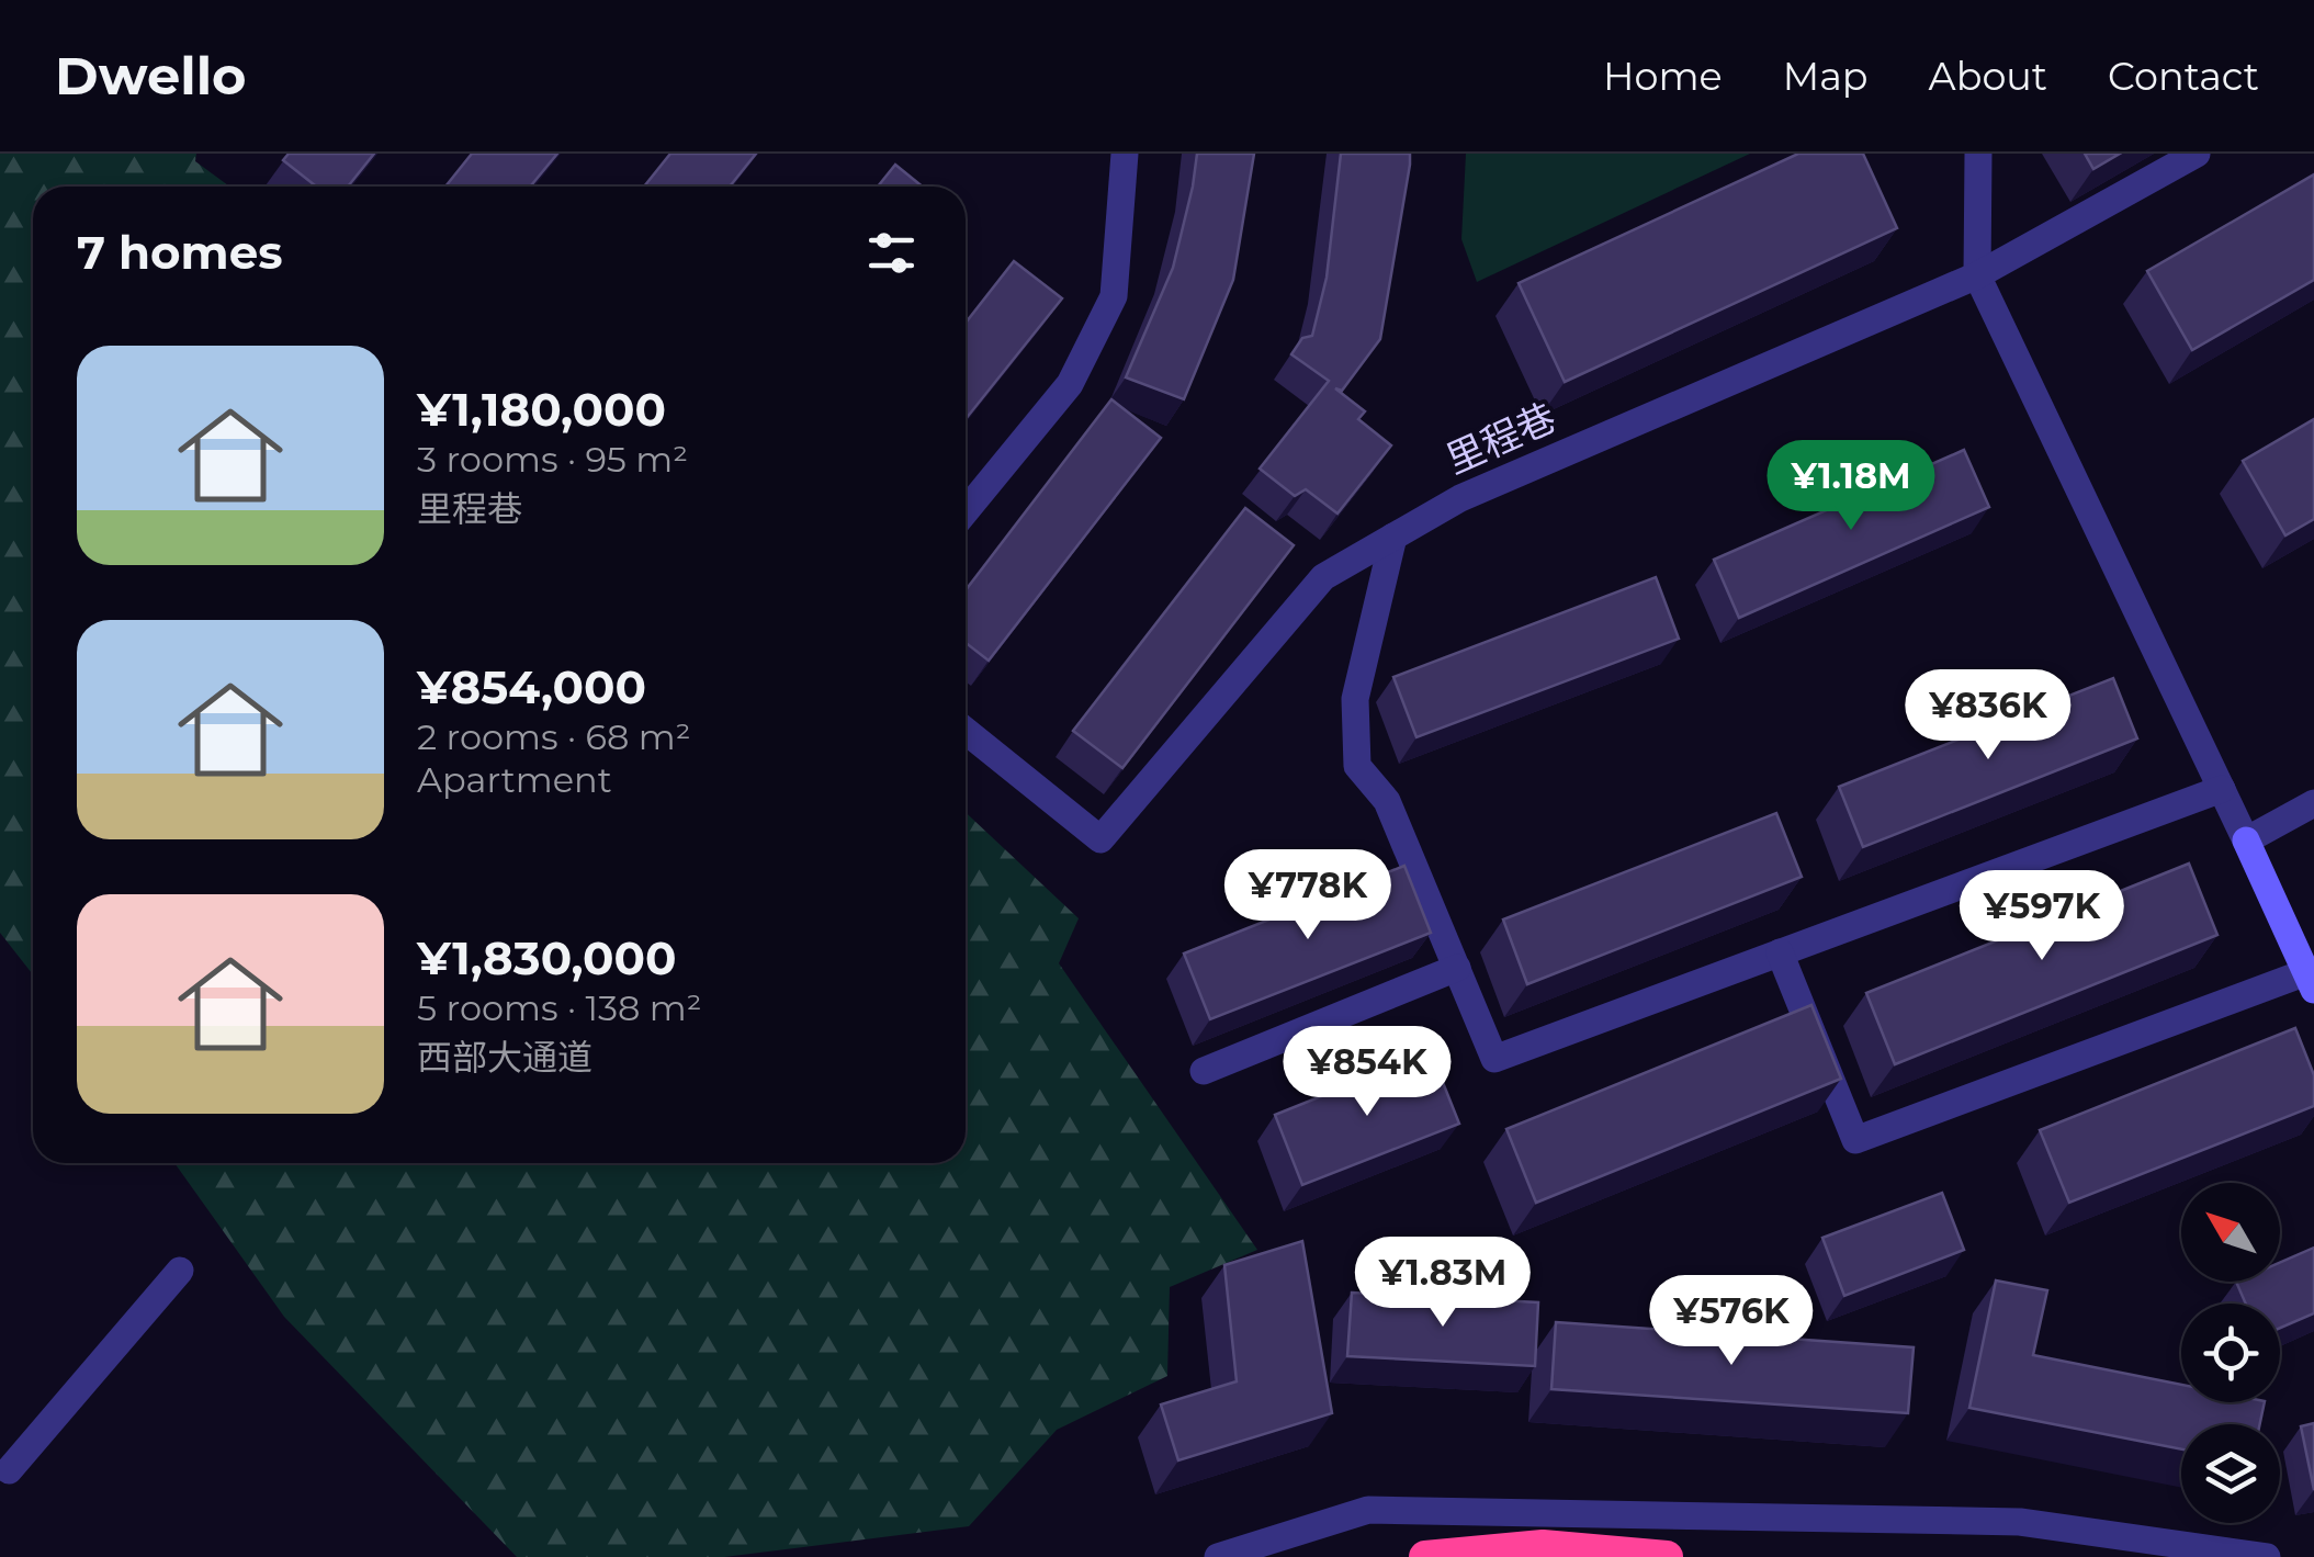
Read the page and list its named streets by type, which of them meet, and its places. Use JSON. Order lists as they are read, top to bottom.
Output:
{
  "streets": {
    "street": ["里程巷"]
  },
  "north": "top left",
  "page": {
    "header": "Dwello",
    "nav": [
      "Home",
      "Map",
      "About",
      "Contact"
    ],
    "heading": "7 homes",
    "list": [
      {
        "name": "¥1,180,000",
        "note": "3 rooms · 95 m² · 里程巷"
      },
      {
        "name": "¥854,000",
        "note": "2 rooms · 68 m² · Apartment"
      },
      {
        "name": "¥1,830,000",
        "note": "5 rooms · 138 m² · 西部大通道"
      }
    ],
    "price": [
      "¥1.18M",
      "¥836K",
      "¥778K",
      "¥597K",
      "¥854K",
      "¥1.83M",
      "¥576K"
    ]
  }
}
